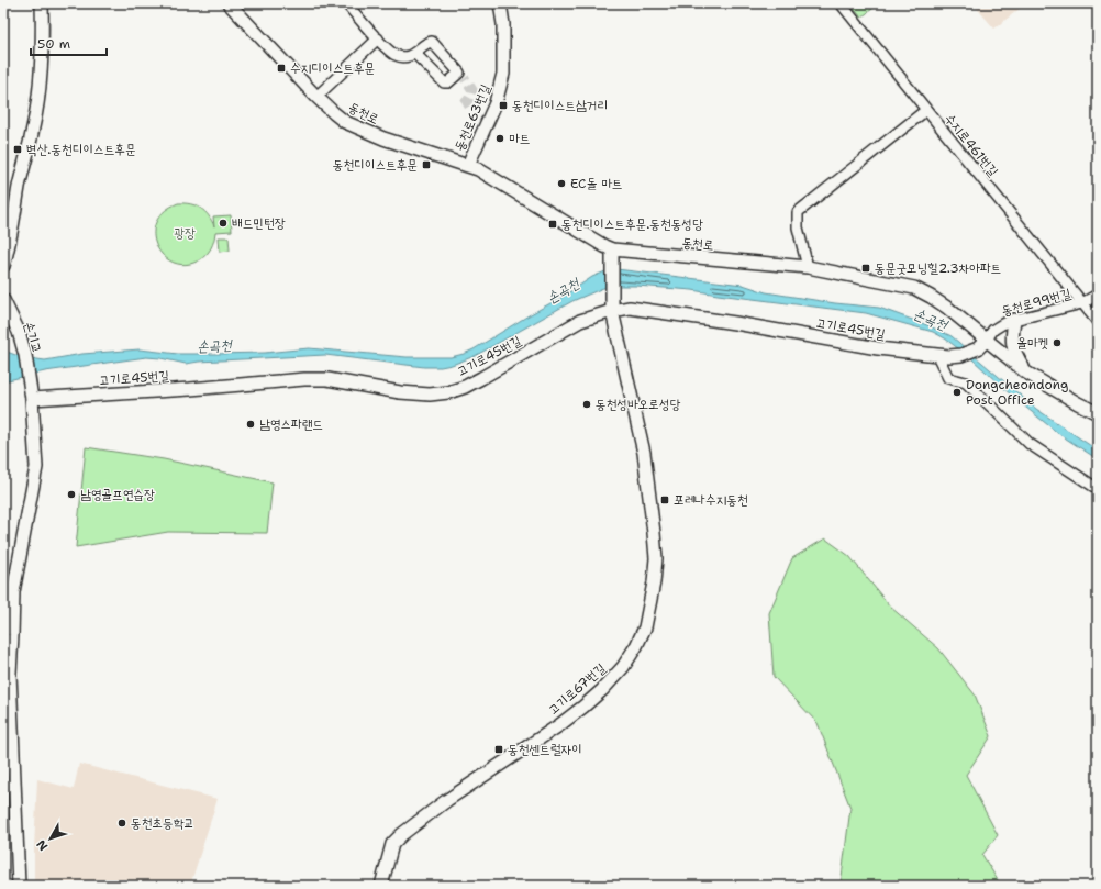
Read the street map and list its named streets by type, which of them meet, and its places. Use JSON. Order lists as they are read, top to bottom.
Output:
{
  "streets": {
    "street": [
      "동천로",
      "동천로63번길",
      "수지로461번길",
      "동천로99번길",
      "고기로45번길",
      "손기교",
      "고기로67번길"
    ]
  },
  "crossings": [
    ["동천로", "동천로63번길"],
    ["동천로", "동천로99번길"],
    ["동천로", "고기로45번길"],
    ["동천로", "고기로67번길"],
    ["수지로461번길", "동천로99번길"],
    ["동천로99번길", "고기로45번길"],
    ["고기로45번길", "손기교"],
    ["고기로45번길", "고기로67번길"]
  ],
  "water": ["손곡천"],
  "parks": ["광장"],
  "places": {
    "transit": [
      "수지디이스트후문",
      "동천디이스트삼거리",
      "벽산.동천디이스트후문",
      "동천디이스트후문",
      "동천디이스트후문.동천동성당",
      "동문굿모닝힐2.3차아파트",
      "포레나수지동천",
      "동천센트럴자이"
    ],
    "other": [
      "마트",
      "EC돌 마트",
      "배드민턴장",
      "올마켓",
      "Dongcheondong Post Office",
      "동천성바오로성당",
      "남영스파랜드",
      "남영골프연습장",
      "동천초등학교"
    ]
  },
  "scale_bar": "50 m",
  "north": "bottom left"
}
